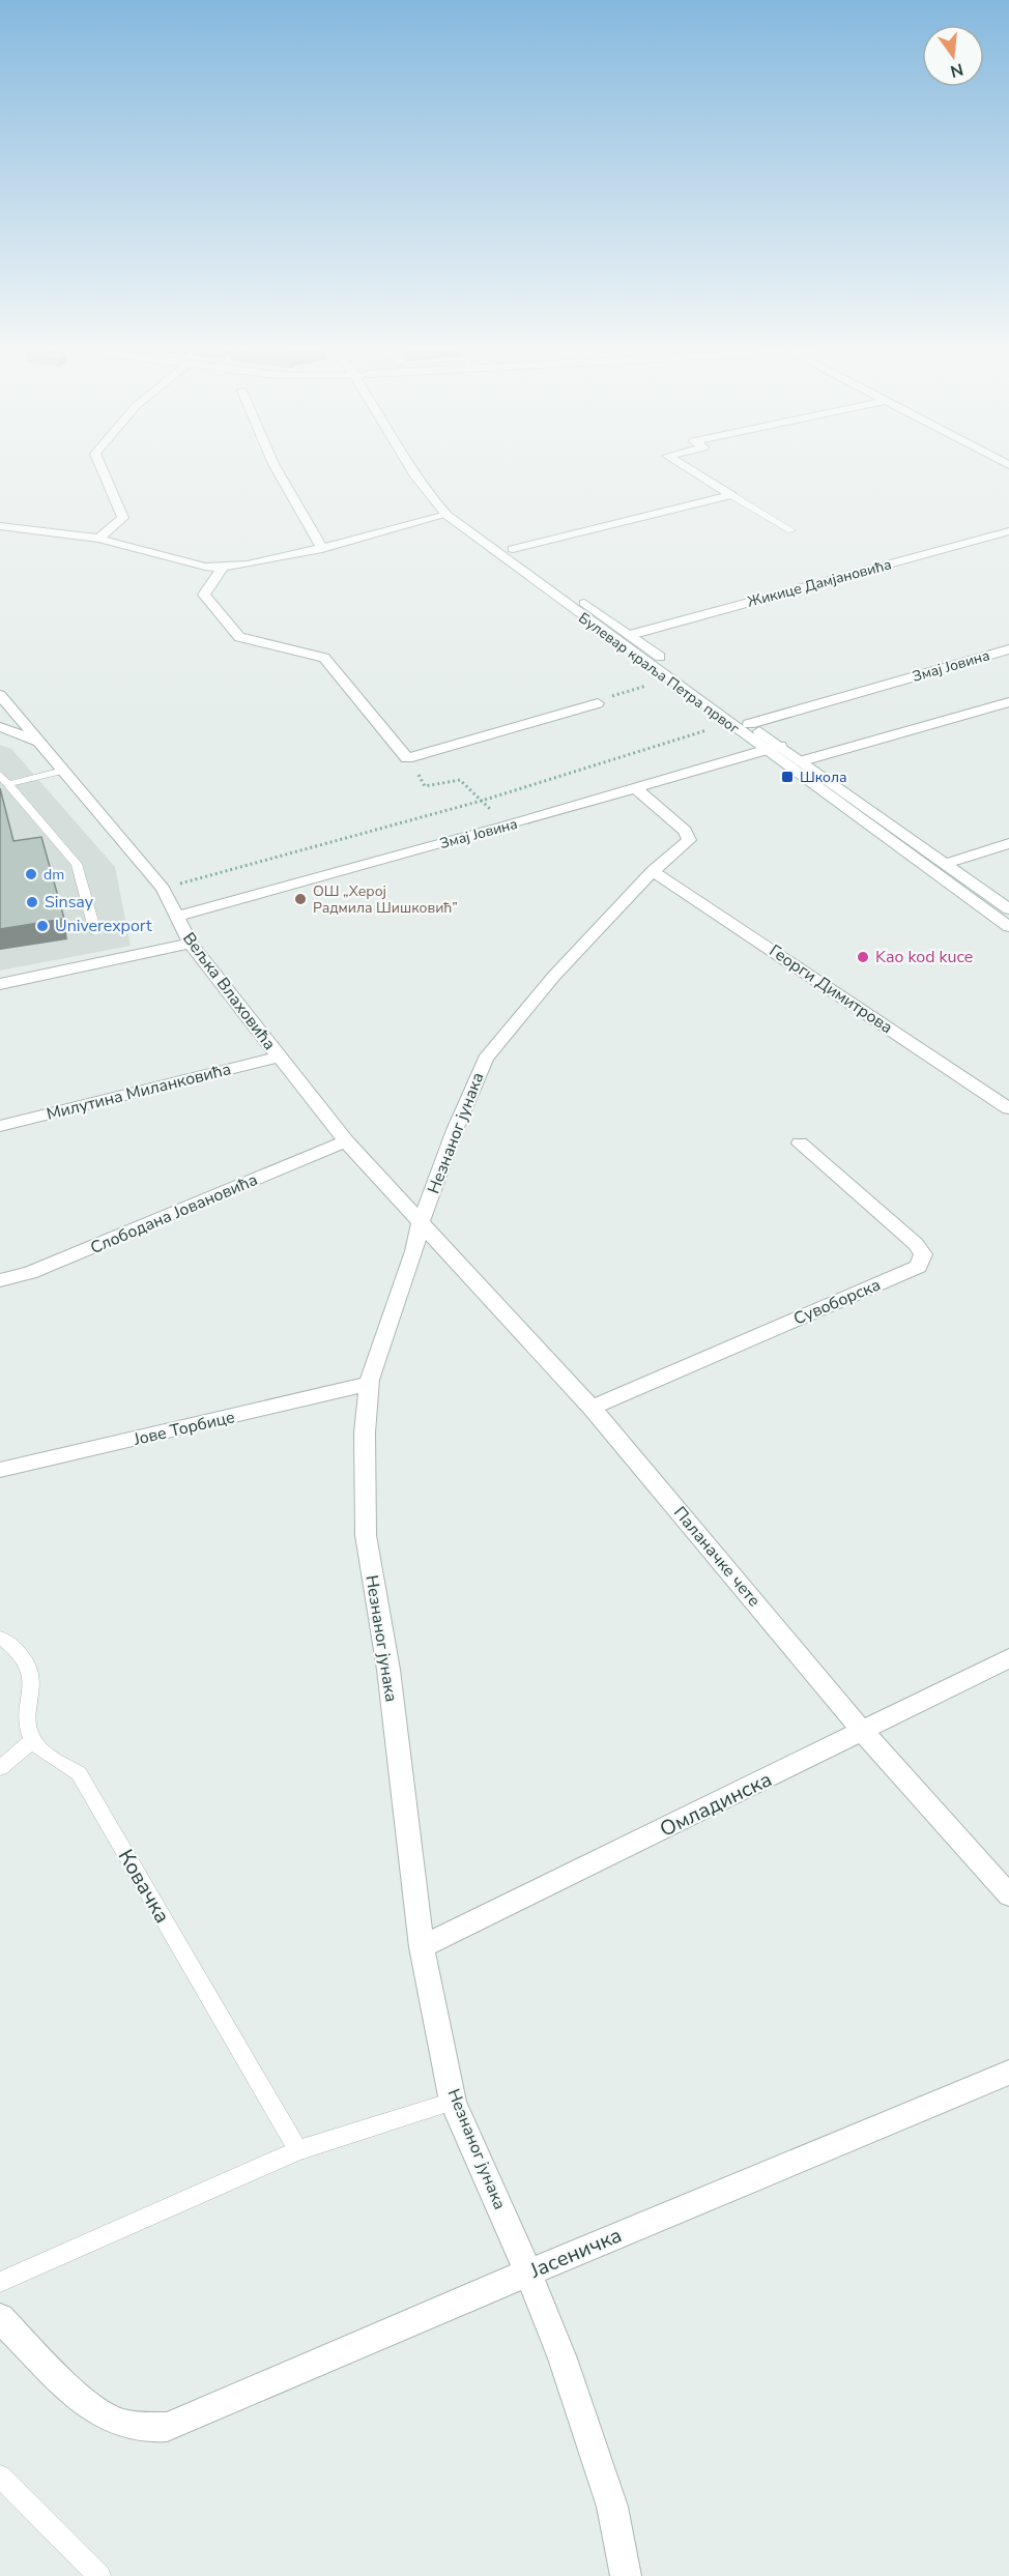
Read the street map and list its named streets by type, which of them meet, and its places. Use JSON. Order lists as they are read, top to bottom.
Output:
{
  "streets": {
    "street": [
      "Жикице Дамјановића",
      "Змај Јовина",
      "Булевар краља Петра првог",
      "Георги Димитрова",
      "Вељка Влаховића",
      "Милутина Миланковића",
      "Незнаног јунака",
      "Слободана Јовановића",
      "Сувоборска",
      "Јове Торбице",
      "Паланачке чете",
      "Омладинска",
      "Јасеничка"
    ],
    "lane": ["Ковачка"]
  },
  "crossings": [
    ["Жикице Дамјановића", "Булевар краља Петра првог"],
    ["Змај Јовина", "Булевар краља Петра првог"],
    ["Змај Јовина", "Вељка Влаховића"],
    ["Змај Јовина", "Незнаног јунака"],
    ["Георги Димитрова", "Незнаног јунака"],
    ["Вељка Влаховића", "Милутина Миланковића"],
    ["Вељка Влаховића", "Незнаног јунака"],
    ["Вељка Влаховића", "Слободана Јовановића"],
    ["Вељка Влаховића", "Паланачке чете"],
    ["Незнаног јунака", "Јове Торбице"],
    ["Незнаног јунака", "Паланачке чете"],
    ["Незнаног јунака", "Омладинска"],
    ["Незнаног јунака", "Јасеничка"],
    ["Сувоборска", "Паланачке чете"],
    ["Паланачке чете", "Омладинска"]
  ],
  "places": {
    "transit": ["Школа"],
    "other": [
      "dm",
      "ОШ „Херој Радмила Шишковић”",
      "Sinsay",
      "Univerexport",
      "Kao kod kuce"
    ]
  },
  "north": "bottom"
}
